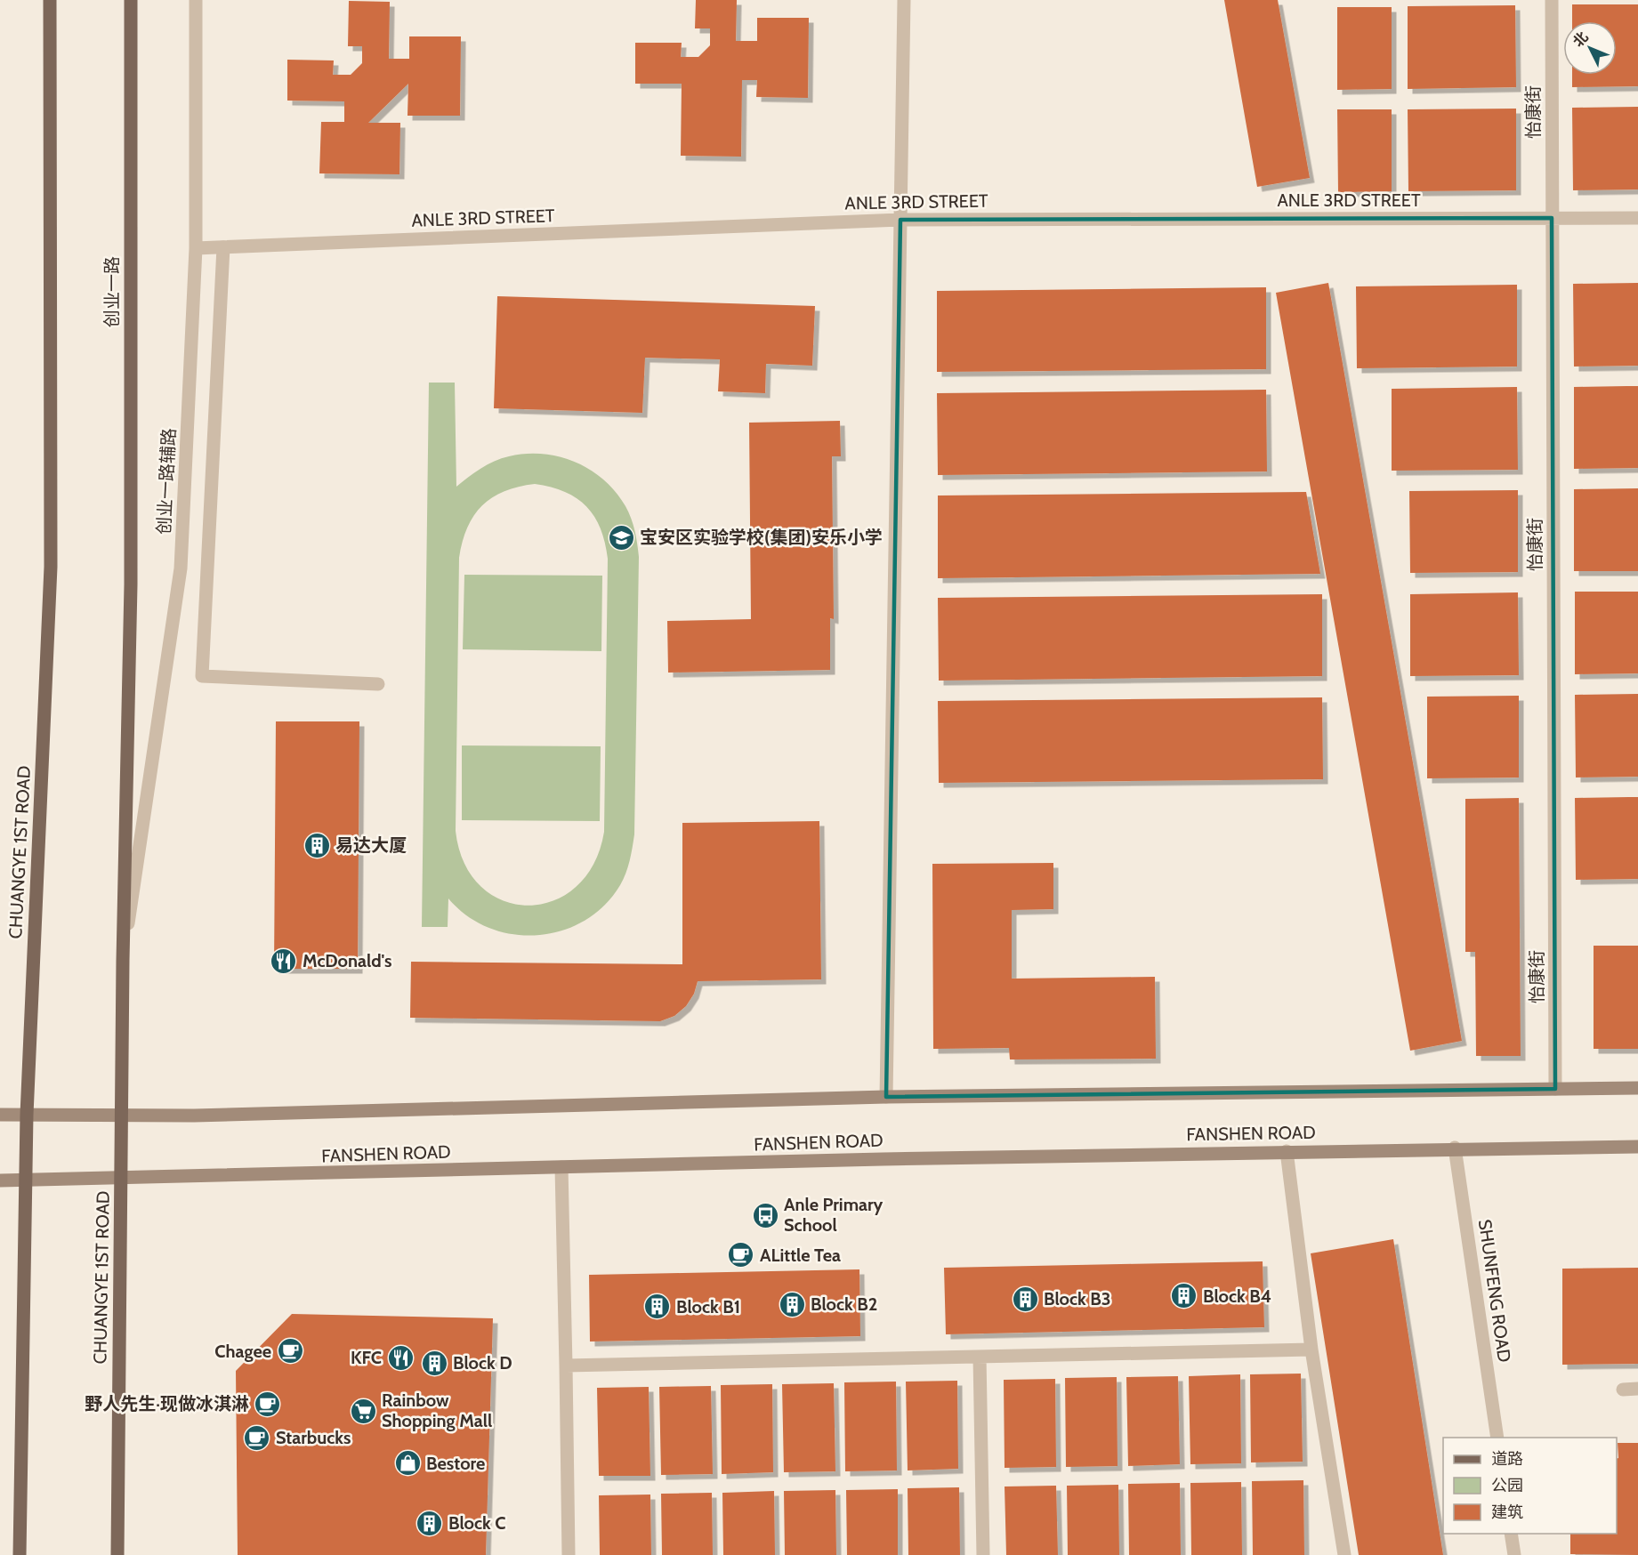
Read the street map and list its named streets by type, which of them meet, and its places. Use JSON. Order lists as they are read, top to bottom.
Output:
{
  "streets": {
    "main road": ["创业一路", "CHUANGYE 1ST ROAD", "FANSHEN ROAD"],
    "street": [
      "怡康街",
      "ANLE 3RD STREET",
      "创业一路辅路",
      "SHUNFENG ROAD"
    ]
  },
  "crossings": [
    ["怡康街", "ANLE 3RD STREET"],
    ["ANLE 3RD STREET", "创业一路辅路"],
    ["创业一路", "CHUANGYE 1ST ROAD"],
    ["创业一路辅路", "CHUANGYE 1ST ROAD"],
    ["CHUANGYE 1ST ROAD", "FANSHEN ROAD"],
    ["FANSHEN ROAD", "SHUNFENG ROAD"]
  ],
  "places": {
    "school or university": ["宝安区实验学校(集团)安乐小学"],
    "building": [
      "易达大厦",
      "Block B4",
      "Block B3",
      "Block B2",
      "Block B1",
      "Block D",
      "Block C"
    ],
    "restaurant": ["McDonald's", "KFC"],
    "bus stop": ["Anle Primary School"],
    "cafe": [
      "ALittle Tea",
      "Chagee",
      "野人先生·现做冰淇淋",
      "Starbucks"
    ],
    "supermarket": ["Rainbow Shopping Mall"],
    "shop": ["Bestore"]
  },
  "legend": ["道路", "公园", "建筑"],
  "north": "top left"
}
